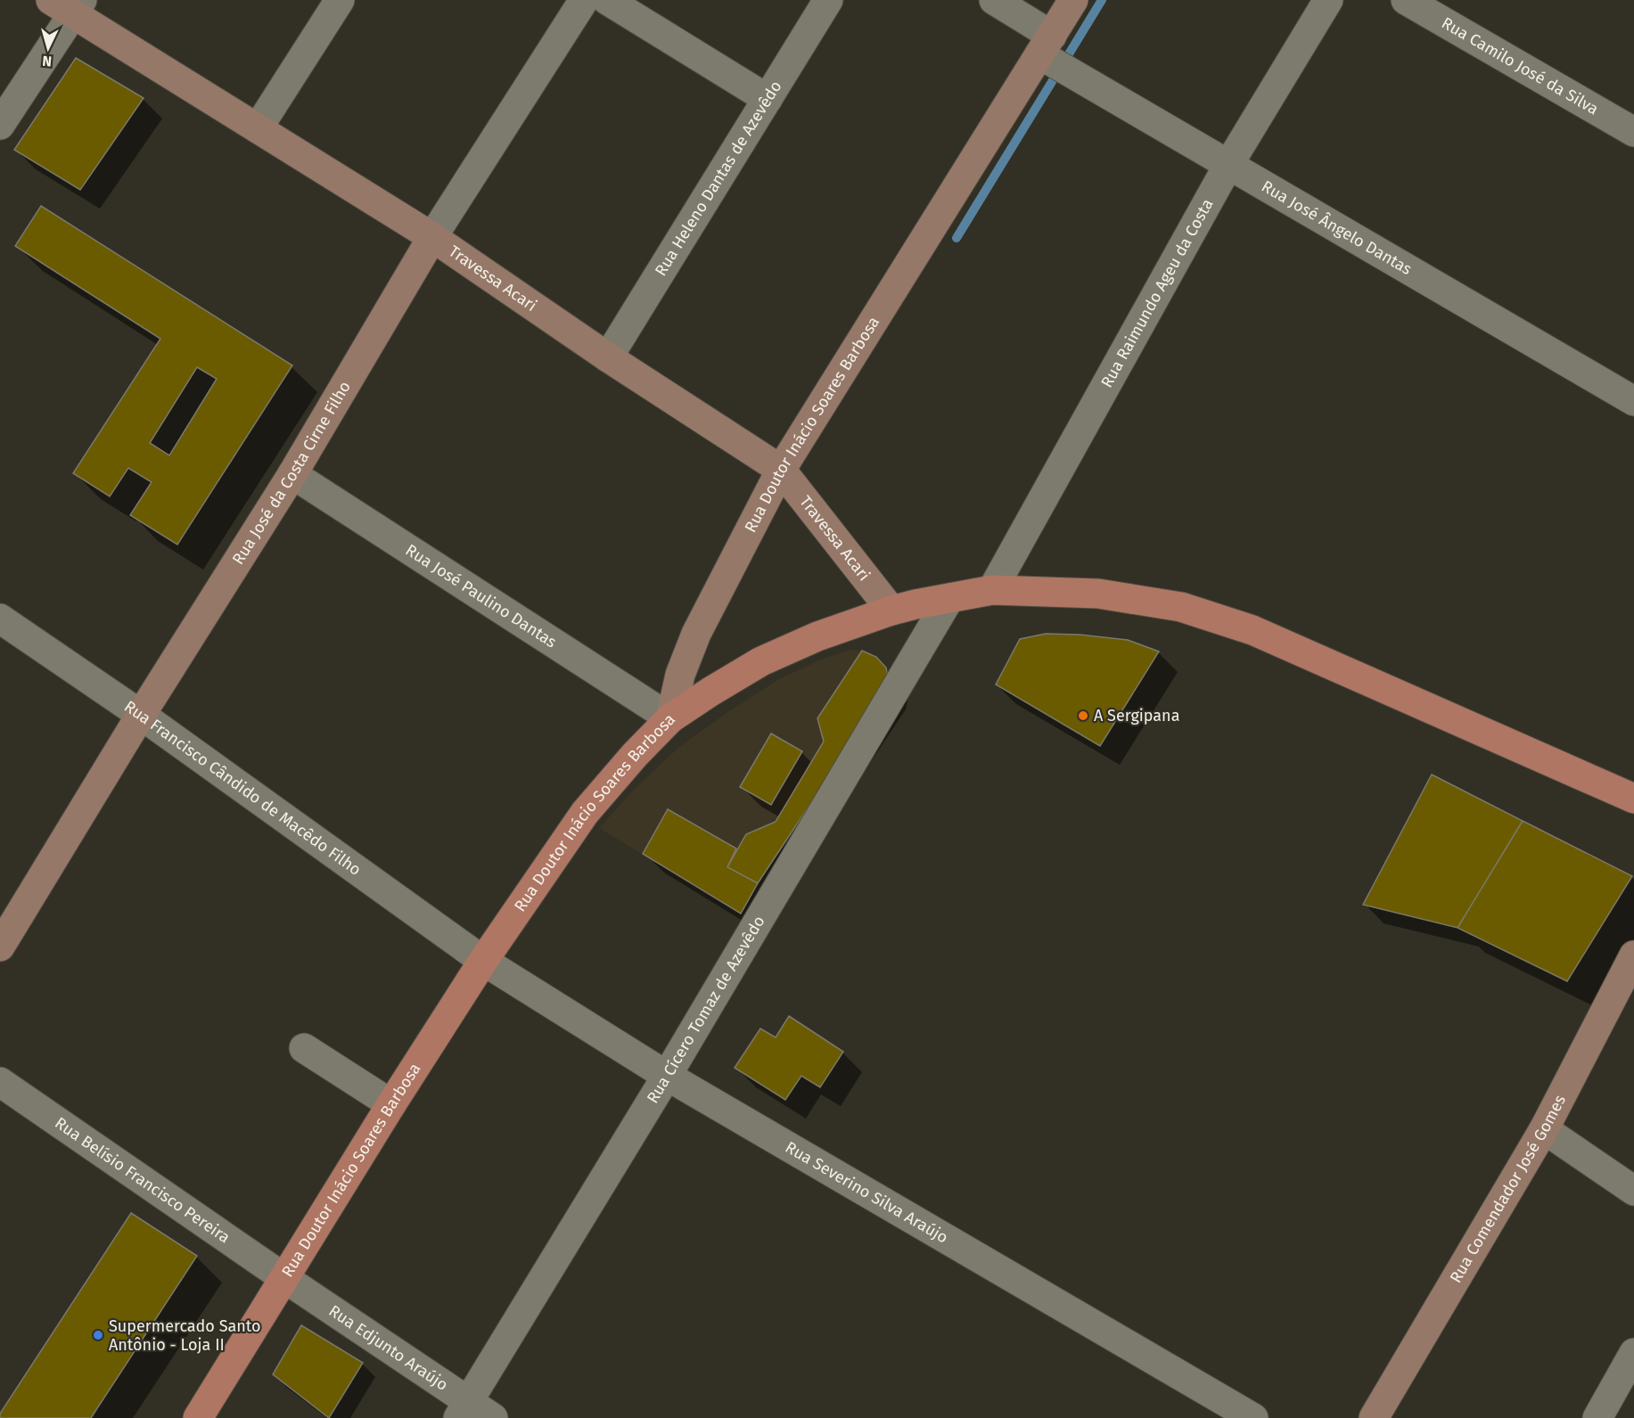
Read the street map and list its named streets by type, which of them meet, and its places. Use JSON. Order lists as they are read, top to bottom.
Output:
{
  "streets": {
    "main road": ["Rua Doutor Inácio Soares Barbosa"],
    "street": [
      "Rua Camilo José da Silva",
      "Rua Heleno Dantas de Azevêdo",
      "Rua José Ângelo Dantas",
      "Travessa Acari",
      "Rua Raimundo Ageu da Costa",
      "Rua José da Costa Cirne Filho",
      "Rua José Paulino Dantas",
      "Rua Francisco Cândido de Macêdo Filho",
      "Rua Cícero Tomaz de Azevêdo",
      "Rua Belísio Francisco Pereira",
      "Rua Comendador José Gomes",
      "Rua Severino Silva Araújo",
      "Rua Edjunto Araújo"
    ]
  },
  "crossings": [
    ["Rua Heleno Dantas de Azevêdo", "Travessa Acari"],
    ["Rua José Ângelo Dantas", "Rua Raimundo Ageu da Costa"],
    ["Rua José Ângelo Dantas", "Rua Doutor Inácio Soares Barbosa"],
    ["Travessa Acari", "Rua Doutor Inácio Soares Barbosa"],
    ["Travessa Acari", "Rua José da Costa Cirne Filho"],
    ["Rua Doutor Inácio Soares Barbosa", "Rua José Paulino Dantas"],
    ["Rua Doutor Inácio Soares Barbosa", "Rua Francisco Cândido de Macêdo Filho"],
    ["Rua Doutor Inácio Soares Barbosa", "Rua Belísio Francisco Pereira"],
    ["Rua Doutor Inácio Soares Barbosa", "Rua Severino Silva Araújo"],
    ["Rua Doutor Inácio Soares Barbosa", "Rua Edjunto Araújo"],
    ["Rua José da Costa Cirne Filho", "Rua José Paulino Dantas"],
    ["Rua José da Costa Cirne Filho", "Rua Francisco Cândido de Macêdo Filho"],
    ["Rua Francisco Cândido de Macêdo Filho", "Rua Severino Silva Araújo"],
    ["Rua Cícero Tomaz de Azevêdo", "Rua Severino Silva Araújo"],
    ["Rua Cícero Tomaz de Azevêdo", "Rua Edjunto Araújo"],
    ["Rua Belísio Francisco Pereira", "Rua Edjunto Araújo"]
  ],
  "places": ["A Sergipana", "Supermercado Santo Antônio - Loja II"],
  "north": "bottom"
}
